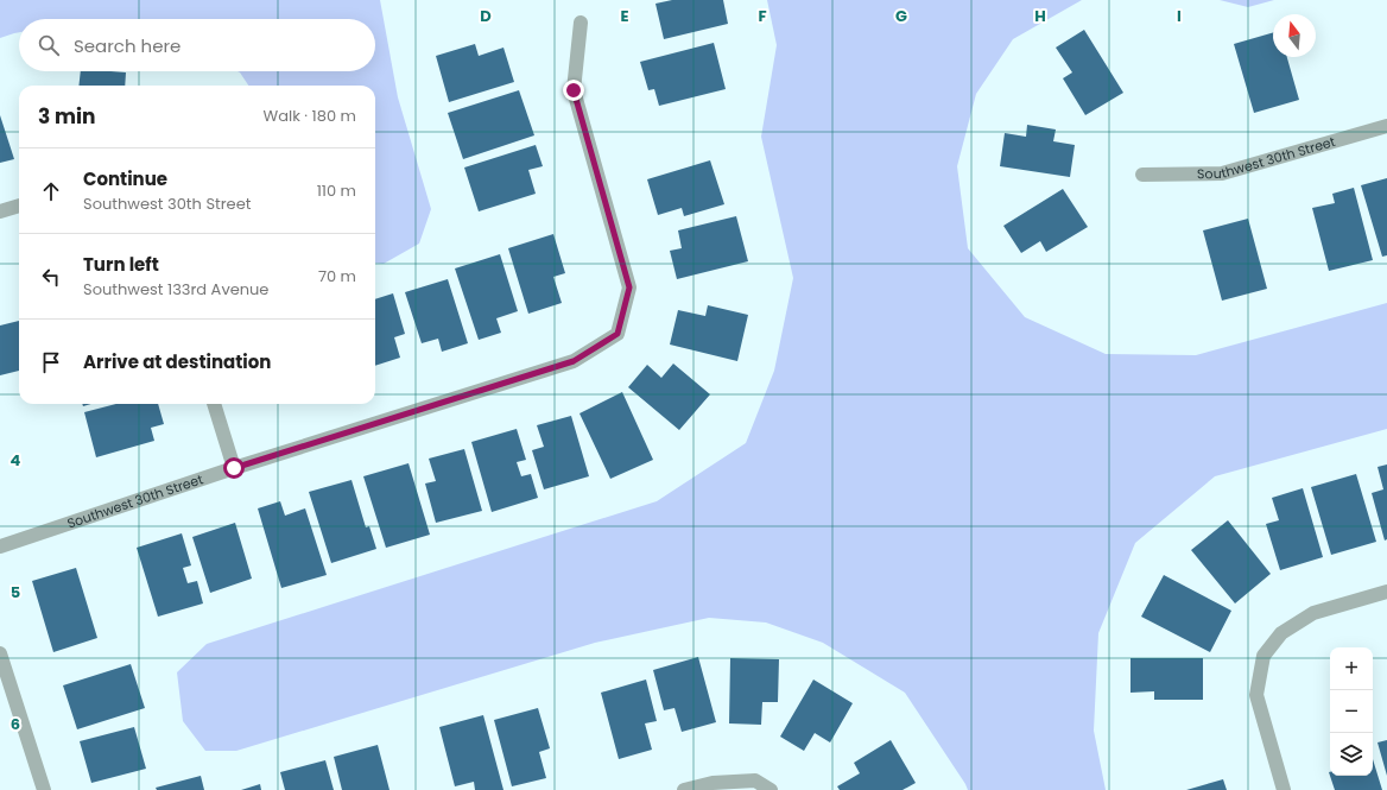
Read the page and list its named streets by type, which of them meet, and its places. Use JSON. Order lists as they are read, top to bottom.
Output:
{
  "streets": {
    "street": ["Southwest 30th Street"]
  },
  "north": "top",
  "page": {
    "search": "Search here",
    "heading": ["3 min", "Walk · 180 m"],
    "list": [
      ["Continue", "Southwest 30th Street", "110 m"],
      ["Turn left", "Southwest 133rd Avenue", "70 m"],
      "Arrive at destination"
    ],
    "map_buttons": ["+", "−"]
  },
  "grid": {
    "columns": [
      "D",
      "E",
      "F",
      "G",
      "H",
      "I"
    ],
    "rows": ["4", "5", "6"]
  }
}
